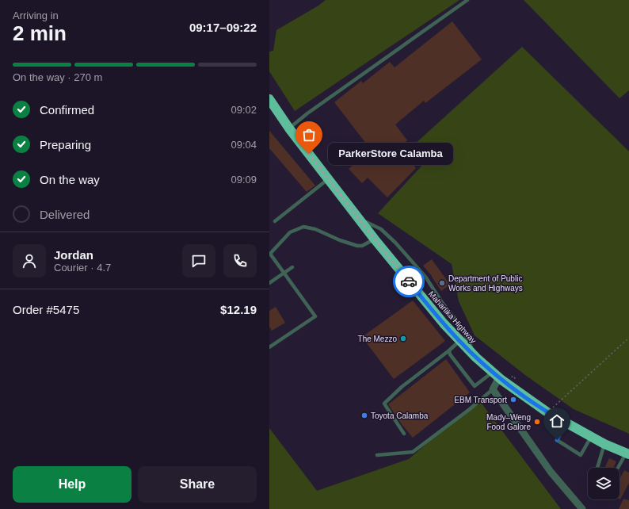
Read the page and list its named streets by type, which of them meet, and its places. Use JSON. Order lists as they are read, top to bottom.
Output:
{
  "streets": {
    "highway": ["Maharlika Highway"]
  },
  "places": [
    "ParkerStore Calamba",
    "Department of Public Works and Highways",
    "The Mezzo",
    "EBM Transport",
    "Toyota Calamba",
    "Mady–Weng Food Galore"
  ],
  "page": {
    "heading": ["2 min", "Arriving in", "09:17–09:22"],
    "panel": [
      "Jordan",
      "Courier · 4.7",
      "Order #5475",
      "$12.19"
    ],
    "bar": "On the way · 270 m",
    "list": [
      ["Confirmed", "09:02"],
      ["Preparing", "09:04"],
      ["On the way", "09:09"],
      "Delivered"
    ],
    "bubble": "ParkerStore Calamba",
    "buttons": ["Help", "Share"]
  }
}
